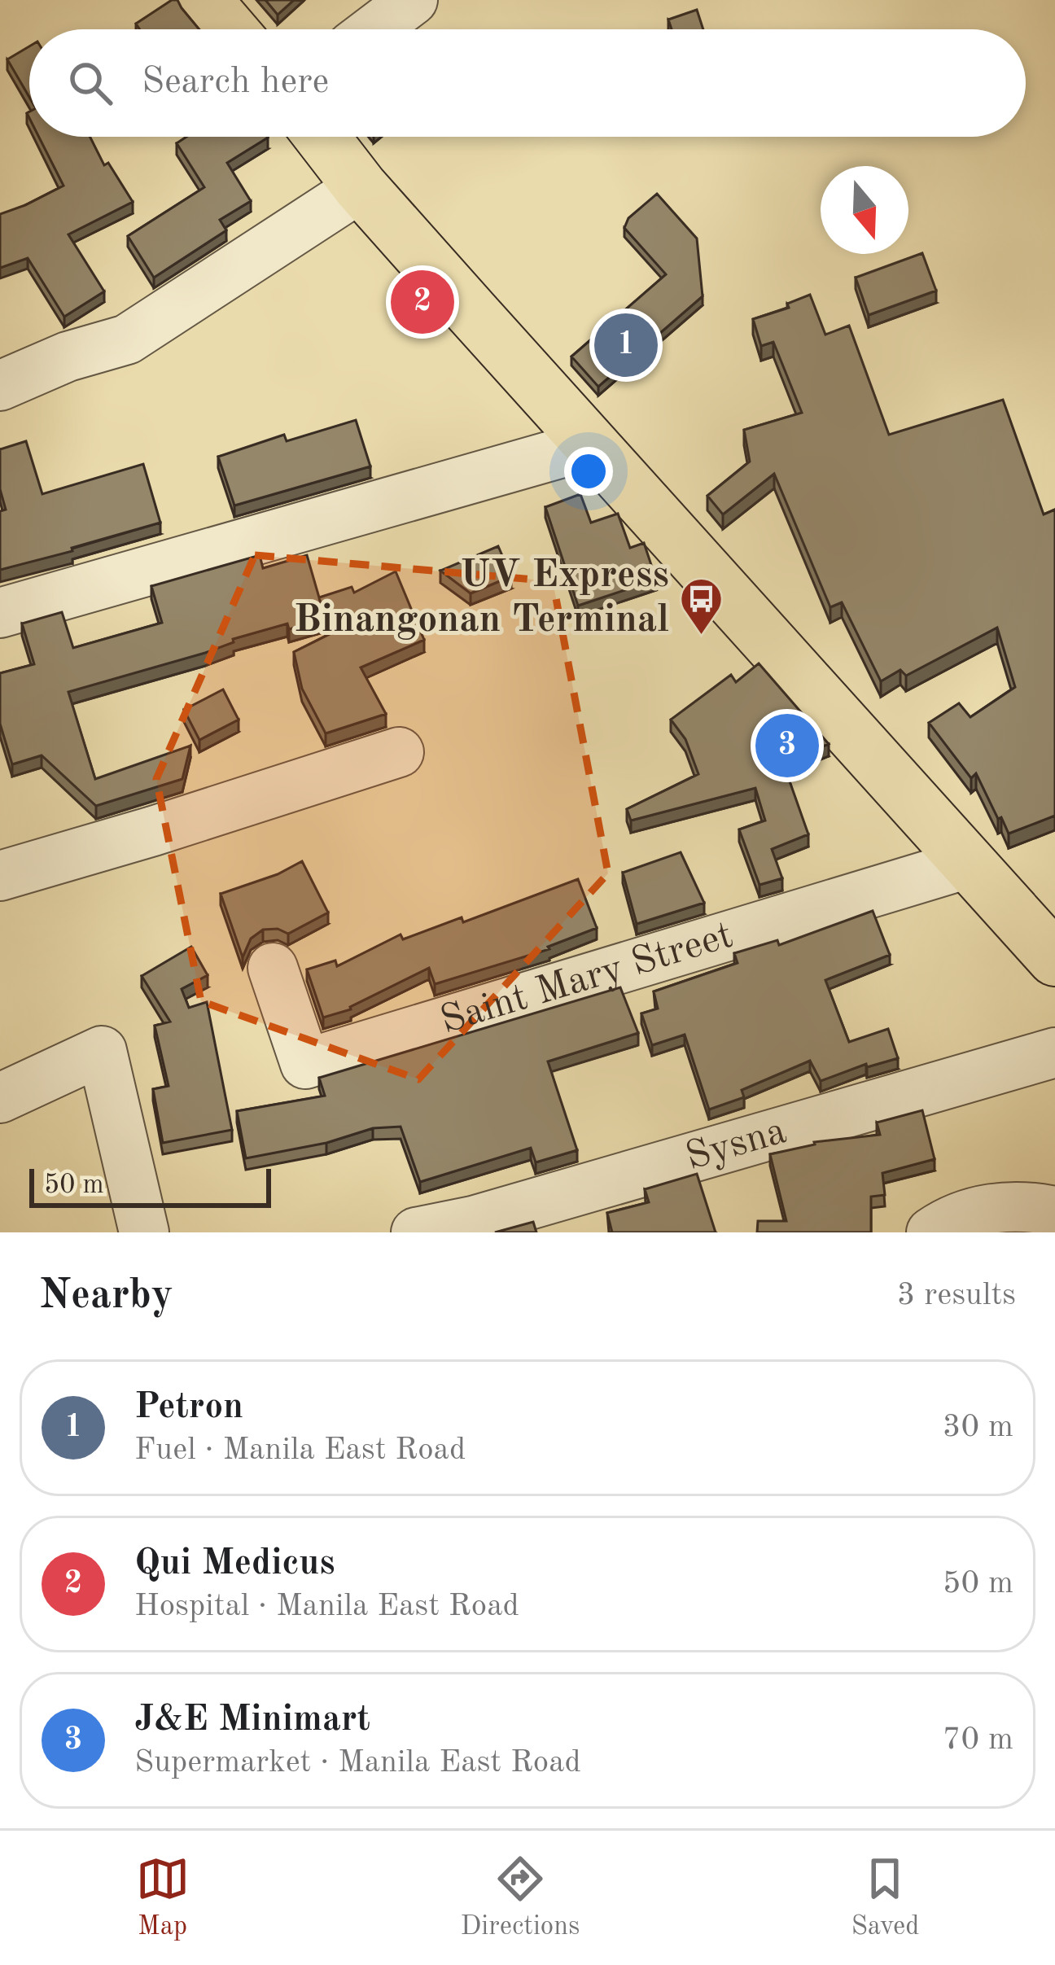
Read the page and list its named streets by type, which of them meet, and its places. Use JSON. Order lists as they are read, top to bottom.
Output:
{
  "streets": {
    "street": ["Saint Mary Street", "Sysna"]
  },
  "places": {
    "bus stop": ["UV Express Binangonan Terminal"]
  },
  "scale_bar": "50 m",
  "north": "bottom",
  "page": {
    "search": "Search here",
    "pins": ["2", "1", "3"],
    "scale": "50 m",
    "heading": ["Nearby", "3 results"],
    "list": [
      {
        "mark": "1",
        "name": "Petron",
        "note": "Fuel · Manila East Road",
        "value": "30 m"
      },
      {
        "mark": "2",
        "name": "Qui Medicus",
        "note": "Hospital · Manila East Road",
        "value": "50 m"
      },
      {
        "mark": "3",
        "name": "J&E Minimart",
        "note": "Supermarket · Manila East Road",
        "value": "70 m"
      }
    ],
    "nav": ["Map", "Directions", "Saved"]
  }
}
